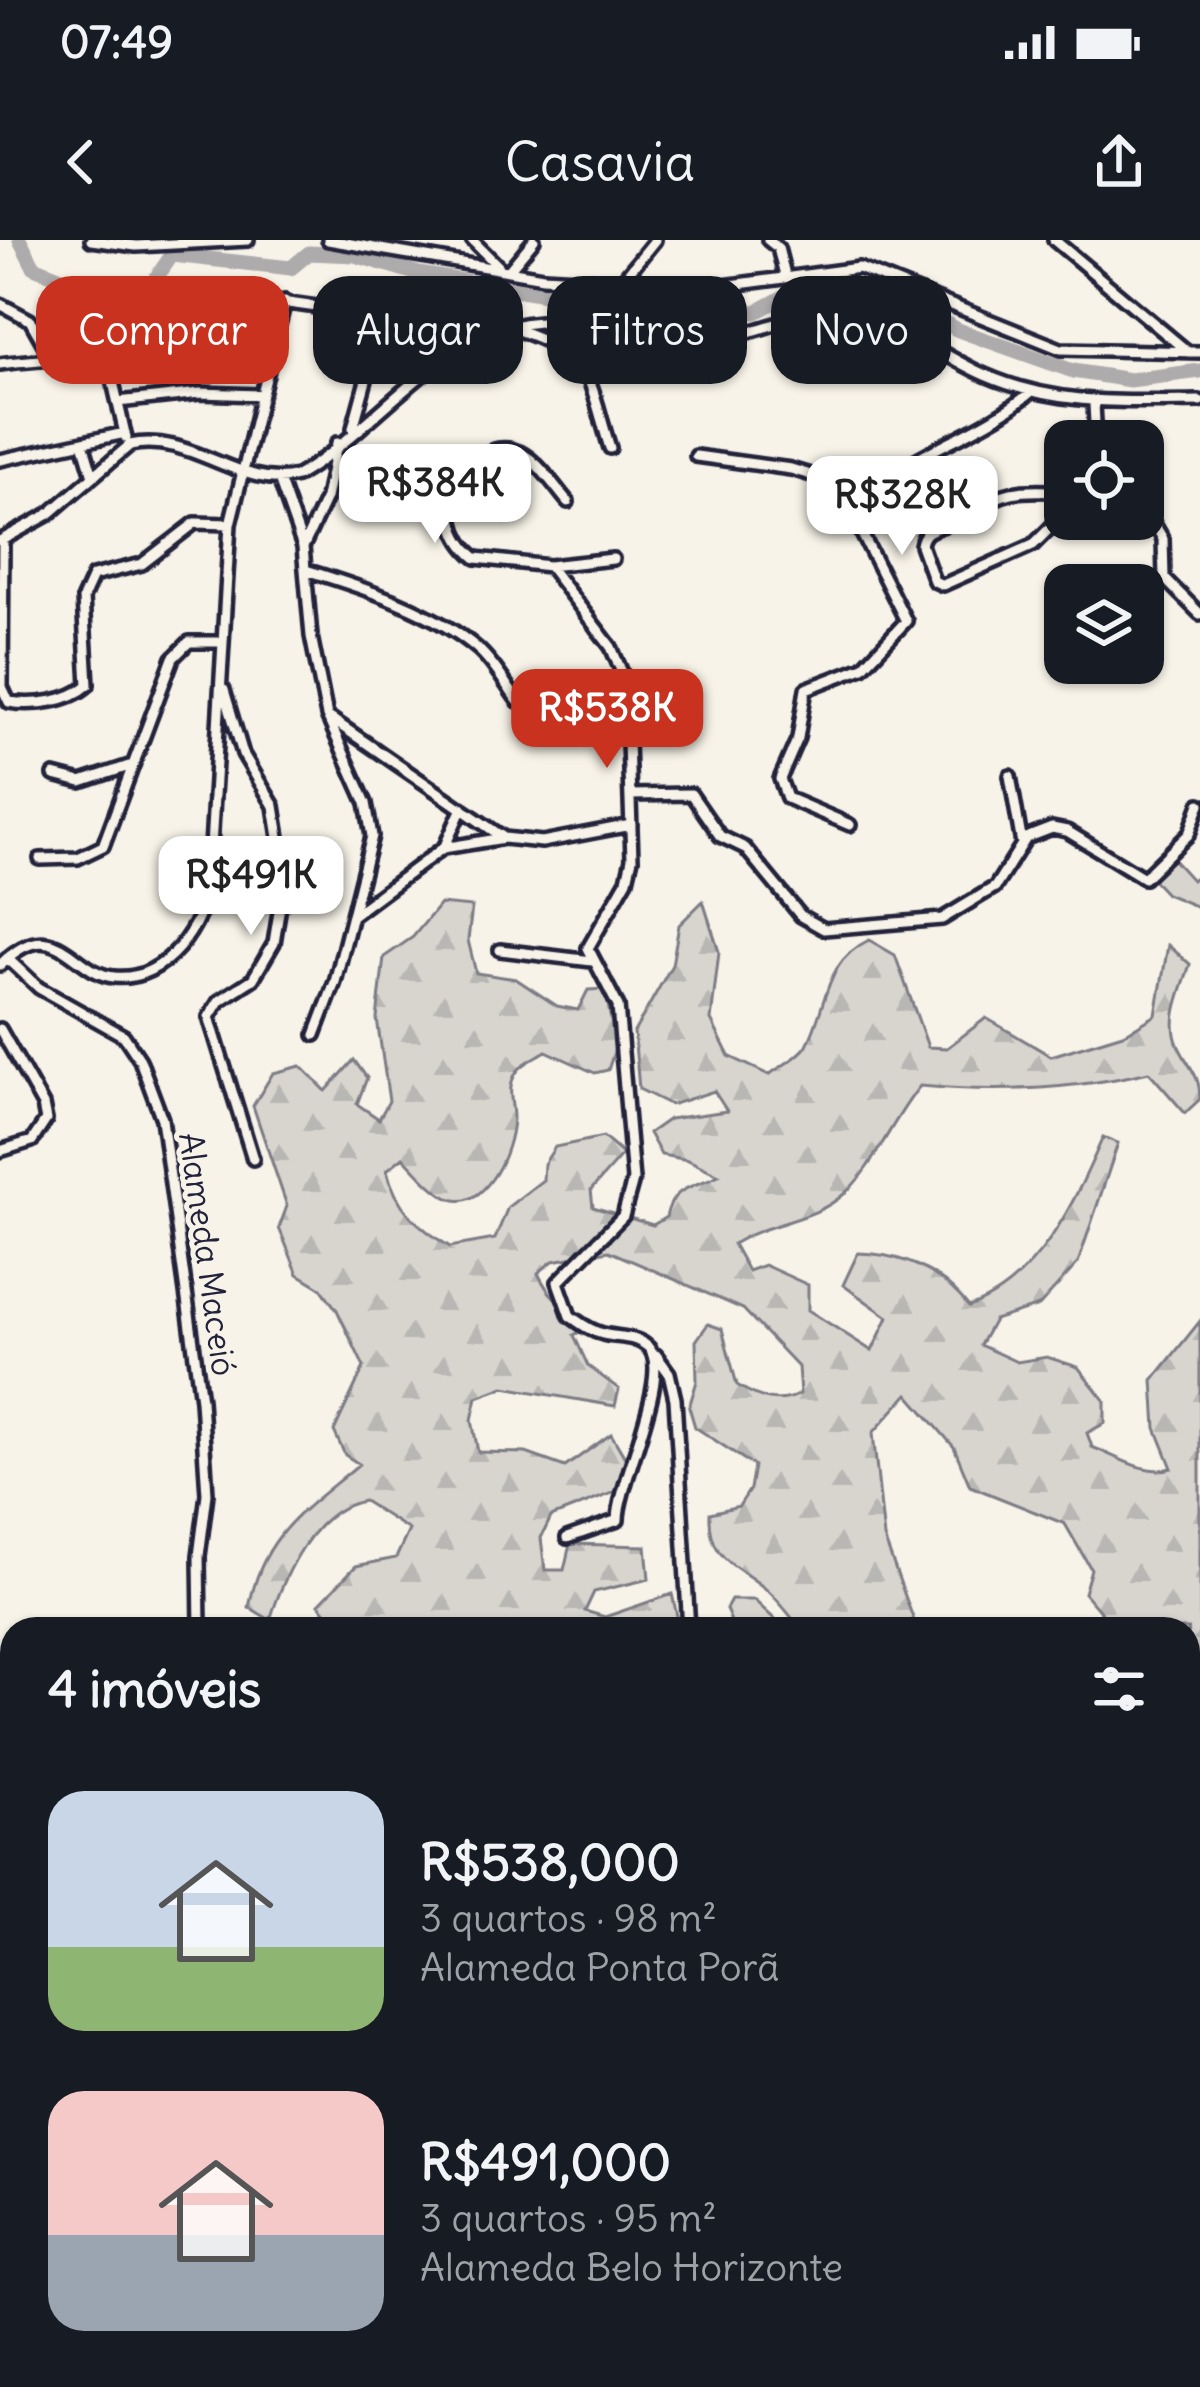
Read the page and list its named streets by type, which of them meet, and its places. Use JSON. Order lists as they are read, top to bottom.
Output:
{
  "streets": {
    "street": ["Alameda Maceió"]
  },
  "page": {
    "status": "07:49",
    "header": "Casavia",
    "chip": [
      "Comprar",
      "Alugar",
      "Filtros",
      "Novo"
    ],
    "price": [
      "R$384K",
      "R$328K",
      "R$538K",
      "R$491K"
    ],
    "heading": "4 imóveis",
    "list": [
      {
        "name": "R$538,000",
        "note": "3 quartos · 98 m² · Alameda Ponta Porã"
      },
      {
        "name": "R$491,000",
        "note": "3 quartos · 95 m² · Alameda Belo Horizonte"
      }
    ]
  }
}
